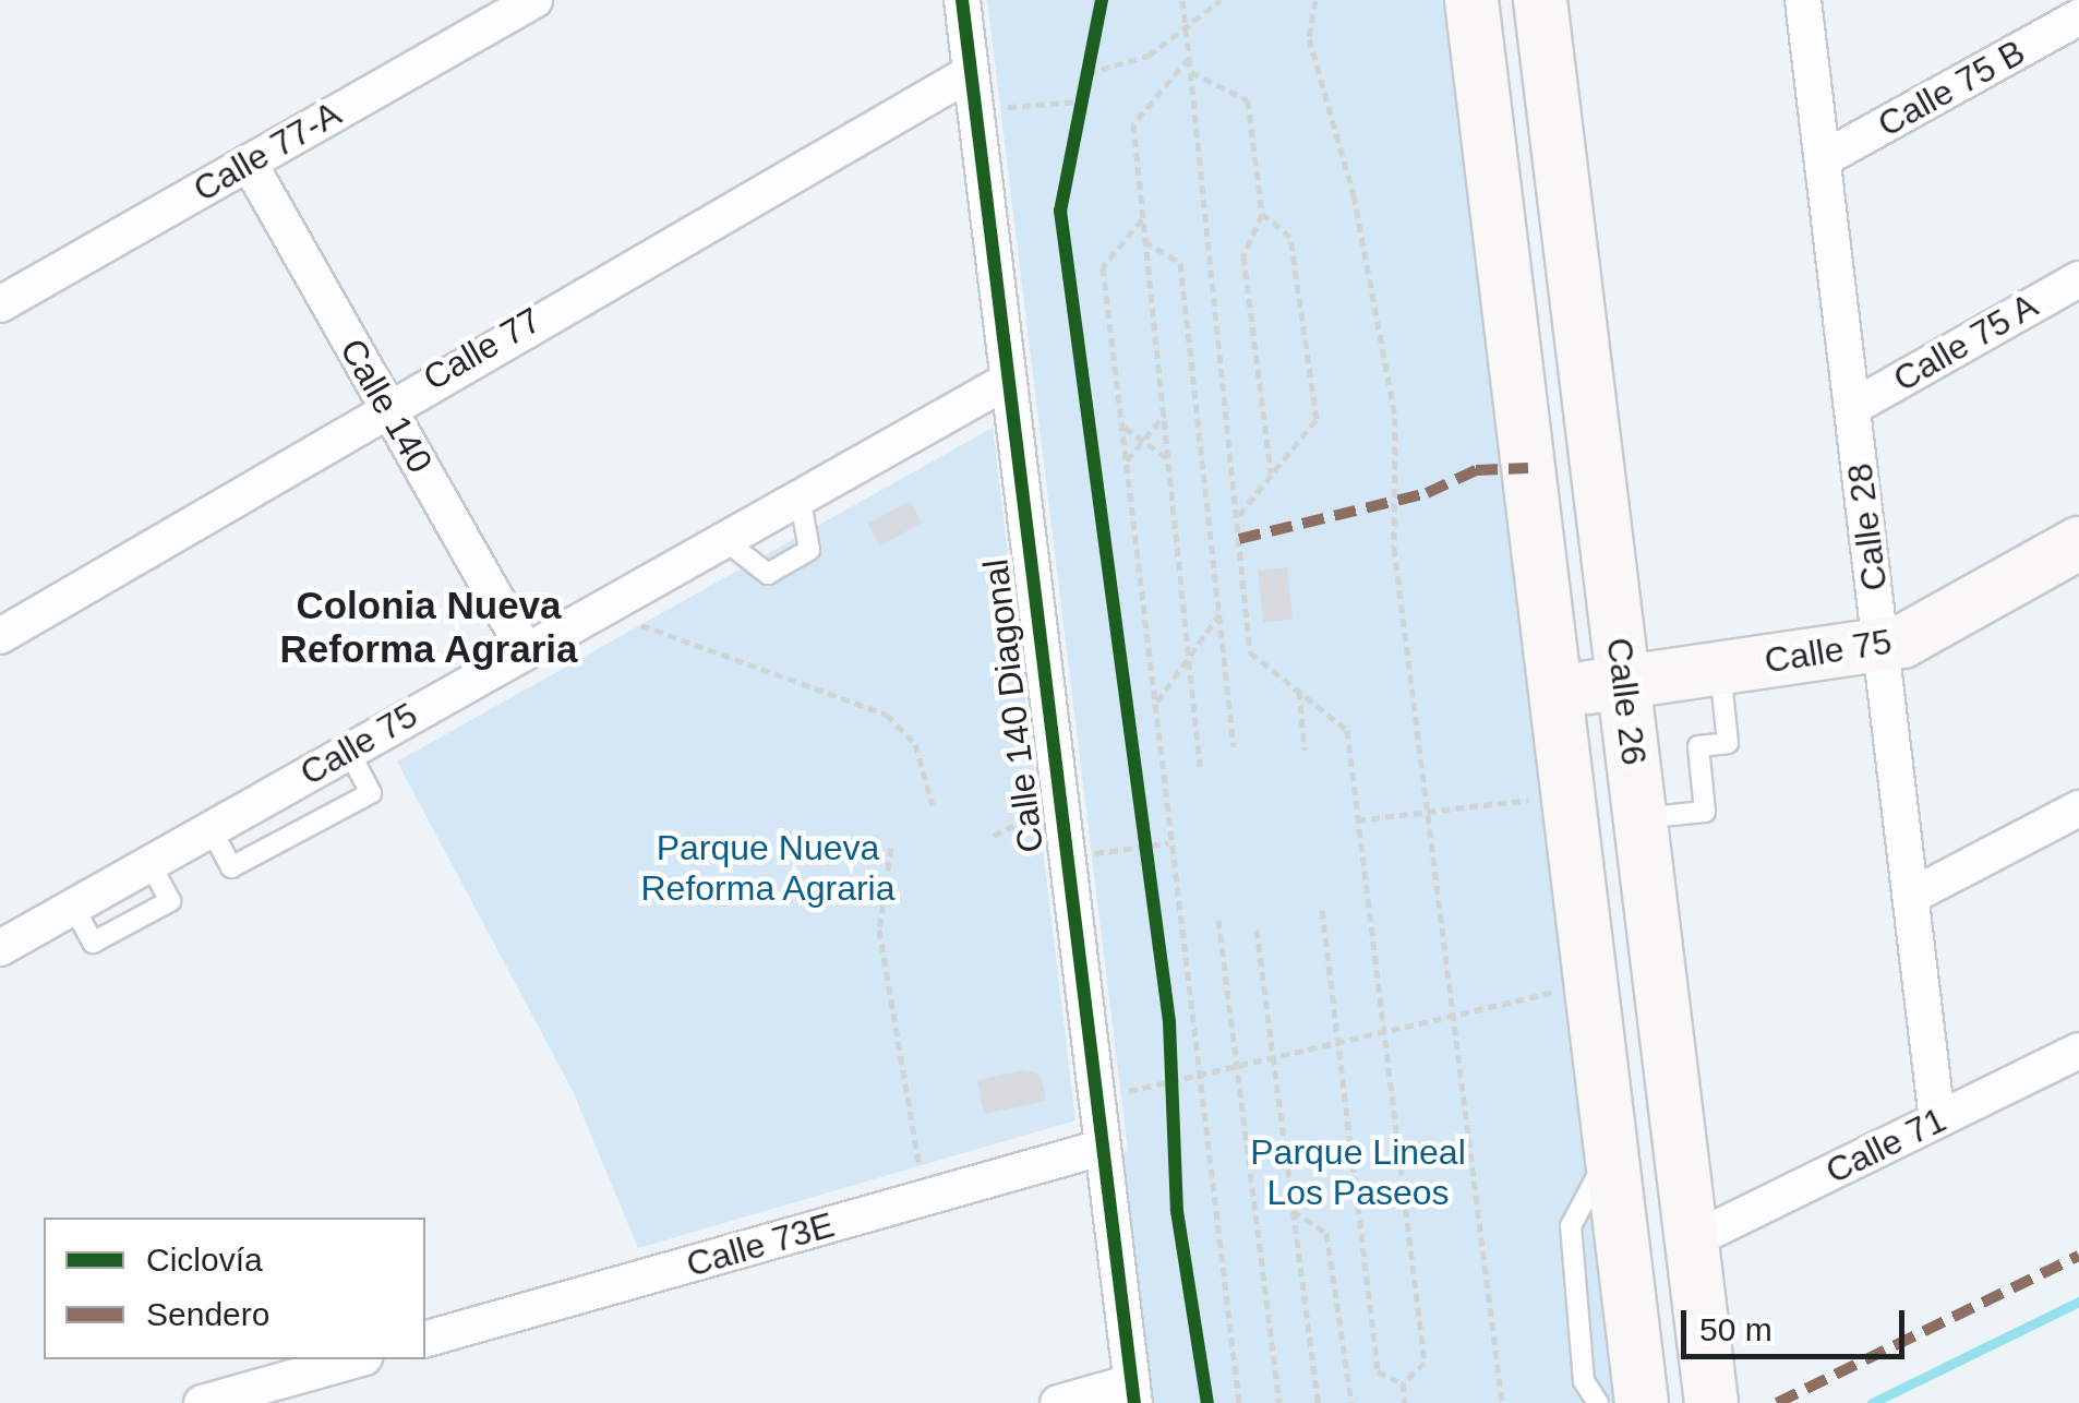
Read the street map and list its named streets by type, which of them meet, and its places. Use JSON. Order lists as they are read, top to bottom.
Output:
{
  "streets": {
    "main road": ["Calle 75", "Calle 26"],
    "street": [
      "Calle 75 B",
      "Calle 77-A",
      "Calle 75 A",
      "Calle 77",
      "Calle 140",
      "Calle 28",
      "Calle 140 Diagonal",
      "Calle 71",
      "Calle 73E"
    ]
  },
  "crossings": [
    ["Calle 75 B", "Calle 28"],
    ["Calle 77-A", "Calle 140"],
    ["Calle 75 A", "Calle 28"],
    ["Calle 77", "Calle 140"],
    ["Calle 77", "Calle 140 Diagonal"],
    ["Calle 140", "Calle 75"],
    ["Calle 28", "Calle 75"],
    ["Calle 28", "Calle 71"],
    ["Calle 75", "Calle 26"],
    ["Calle 75", "Calle 140 Diagonal"],
    ["Calle 26", "Calle 71"],
    ["Calle 140 Diagonal", "Calle 73E"]
  ],
  "districts": ["Colonia Nueva Reforma Agraria"],
  "parks": ["Parque Nueva Reforma Agraria", "Parque Lineal Los Paseos"],
  "legend": ["Ciclovía", "Sendero"],
  "scale_bar": "50 m"
}
